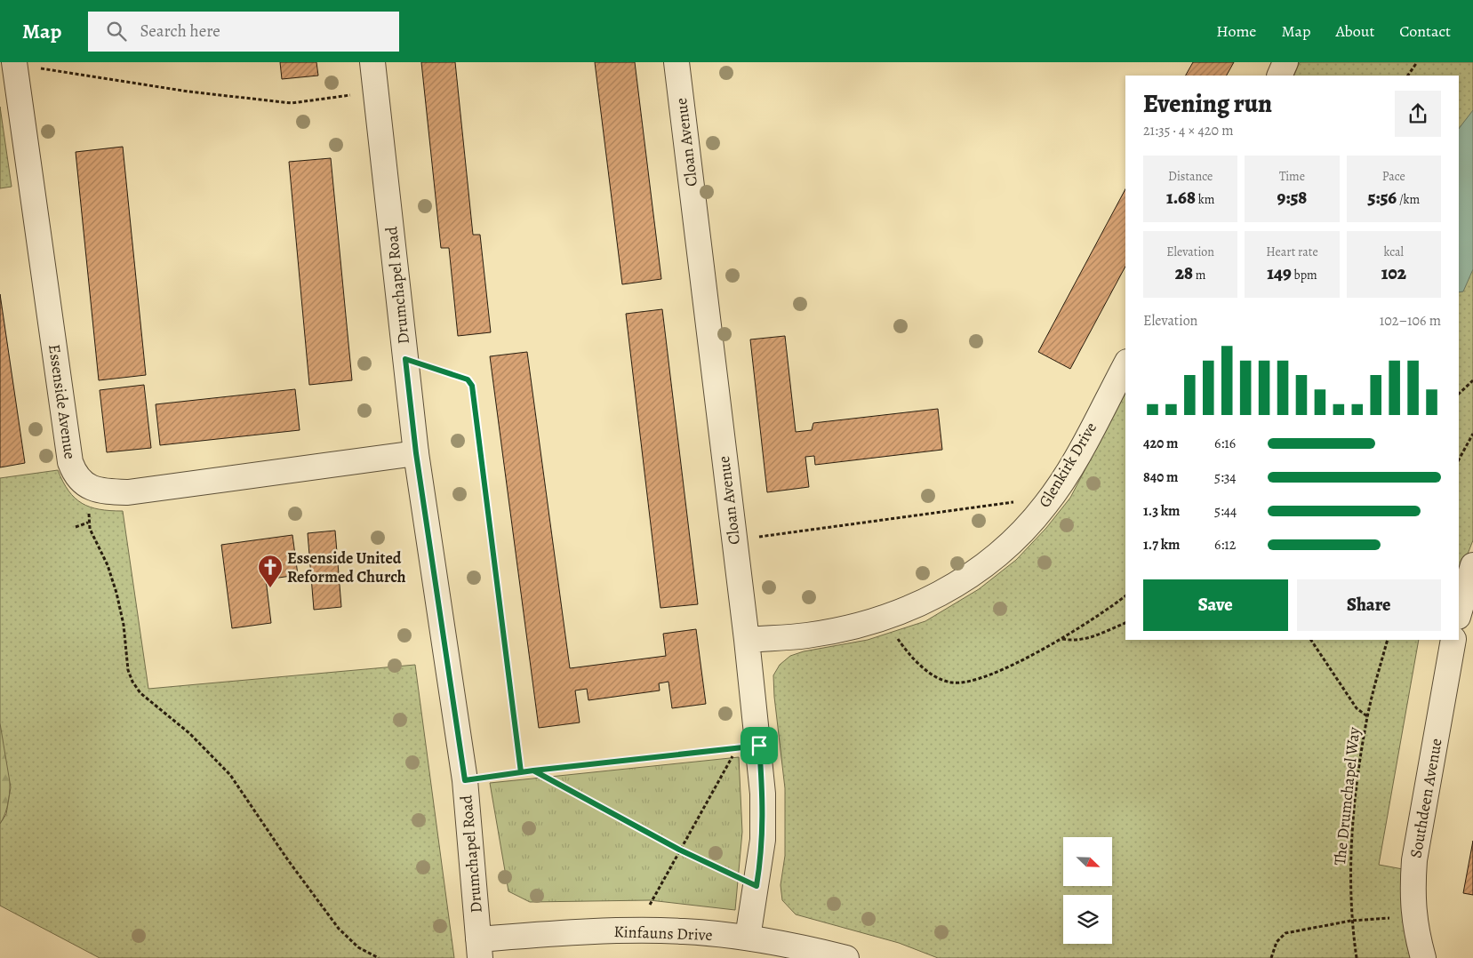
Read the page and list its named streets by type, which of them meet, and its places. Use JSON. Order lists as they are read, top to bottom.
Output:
{
  "streets": {
    "street": [
      "Cloan Avenue",
      "Drumchapel Road",
      "Essenside Avenue",
      "Glenkirk Drive",
      "Southdeen Avenue",
      "Kinfauns Drive"
    ],
    "path": ["The Drumchapel Way"]
  },
  "crossings": [
    ["Cloan Avenue", "Glenkirk Drive"],
    ["Cloan Avenue", "Kinfauns Drive"],
    ["Drumchapel Road", "Essenside Avenue"],
    ["Drumchapel Road", "Kinfauns Drive"]
  ],
  "places": {
    "church": ["Essenside United Reformed Church"]
  },
  "north": "bottom right",
  "page": {
    "header": "Map",
    "search": "Search here",
    "nav": [
      "Home",
      "Map",
      "About",
      "Contact"
    ],
    "heading": ["Evening run", "21:35 · 4 × 420 m"],
    "stats": [
      ["Distance", "1.68 km"],
      ["Time", "9:58"],
      ["Pace", "5:56 /km"],
      ["Elevation", "28 m"],
      ["Heart rate", "149 bpm"],
      ["kcal", "102"]
    ],
    "chart": ["Elevation", "102–106 m"],
    "list": [
      {
        "name": "420 m",
        "note": "6:16"
      },
      {
        "name": "840 m",
        "note": "5:34"
      },
      {
        "name": "1.3 km",
        "note": "5:44"
      },
      {
        "name": "1.7 km",
        "note": "6:12"
      }
    ],
    "buttons": ["Save", "Share"]
  }
}
